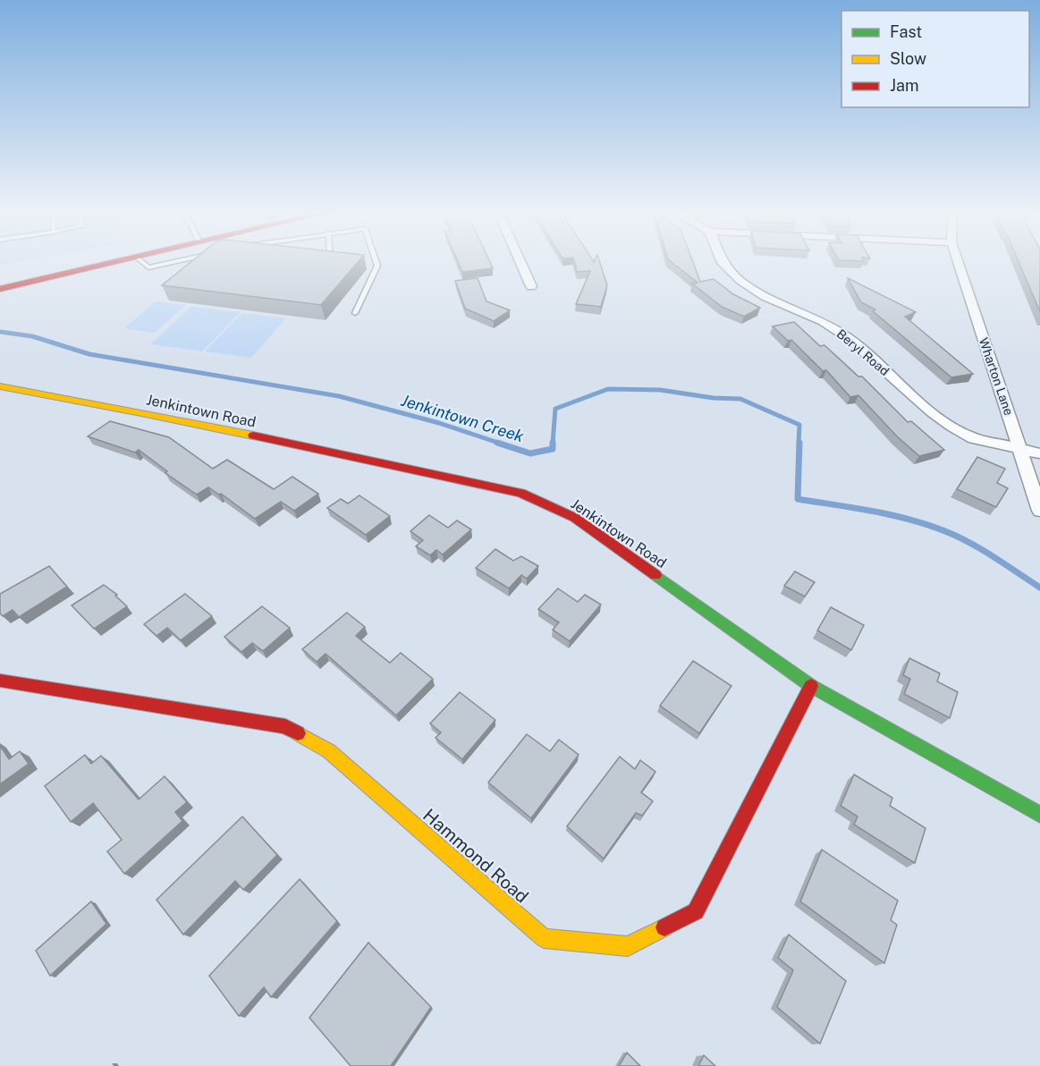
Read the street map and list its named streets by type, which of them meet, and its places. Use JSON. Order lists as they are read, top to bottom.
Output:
{
  "streets": {
    "street": [
      "Beryl Road",
      "Wharton Lane",
      "Jenkintown Road",
      "Hammond Road"
    ]
  },
  "crossings": [
    ["Beryl Road", "Wharton Lane"],
    ["Jenkintown Road", "Hammond Road"]
  ],
  "water": ["Jenkintown Creek"],
  "legend": ["Fast", "Slow", "Jam"]
}
